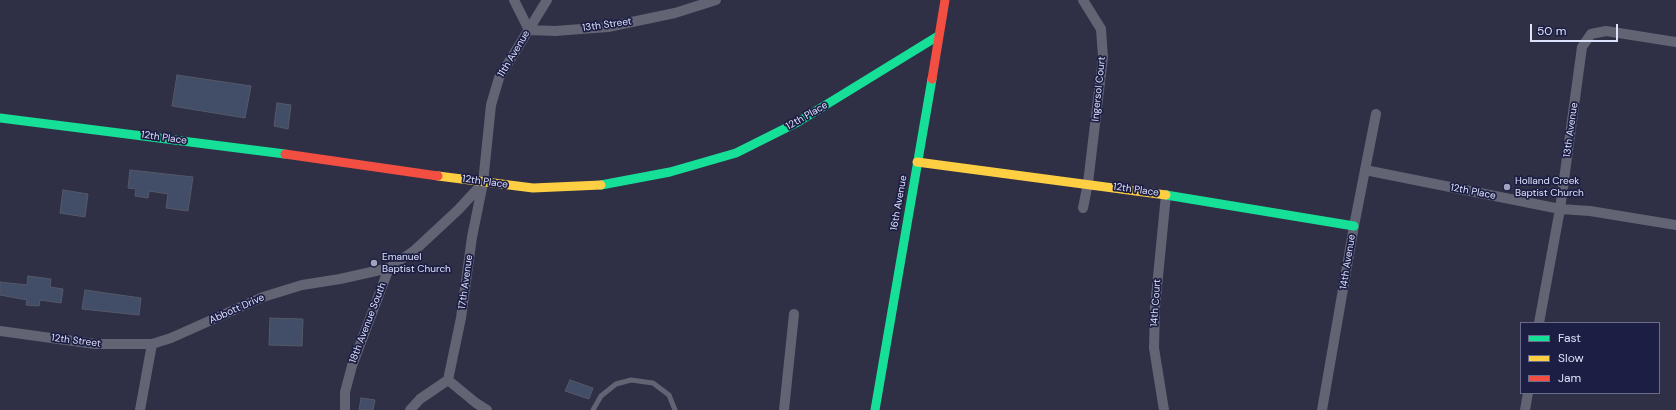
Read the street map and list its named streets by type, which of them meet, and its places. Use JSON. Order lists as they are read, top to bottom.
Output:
{
  "streets": {
    "street": [
      "13th Street",
      "11th Avenue",
      "Ingersol Court",
      "12th Place",
      "13th Avenue",
      "16th Avenue",
      "14th Avenue",
      "17th Avenue",
      "14th Court",
      "Abbott Drive",
      "18th Avenue South",
      "12th Street"
    ]
  },
  "crossings": [
    ["13th Street", "11th Avenue"],
    ["11th Avenue", "12th Place"],
    ["11th Avenue", "17th Avenue"],
    ["Ingersol Court", "12th Place"],
    ["12th Place", "13th Avenue"],
    ["12th Place", "16th Avenue"],
    ["12th Place", "14th Avenue"],
    ["12th Place", "17th Avenue"],
    ["12th Place", "14th Court"],
    ["Abbott Drive", "18th Avenue South"],
    ["Abbott Drive", "12th Street"]
  ],
  "places": ["Holland Creek Baptist Church", "Emanuel Baptist Church"],
  "legend": ["Fast", "Slow", "Jam"],
  "scale_bar": "50 m"
}
